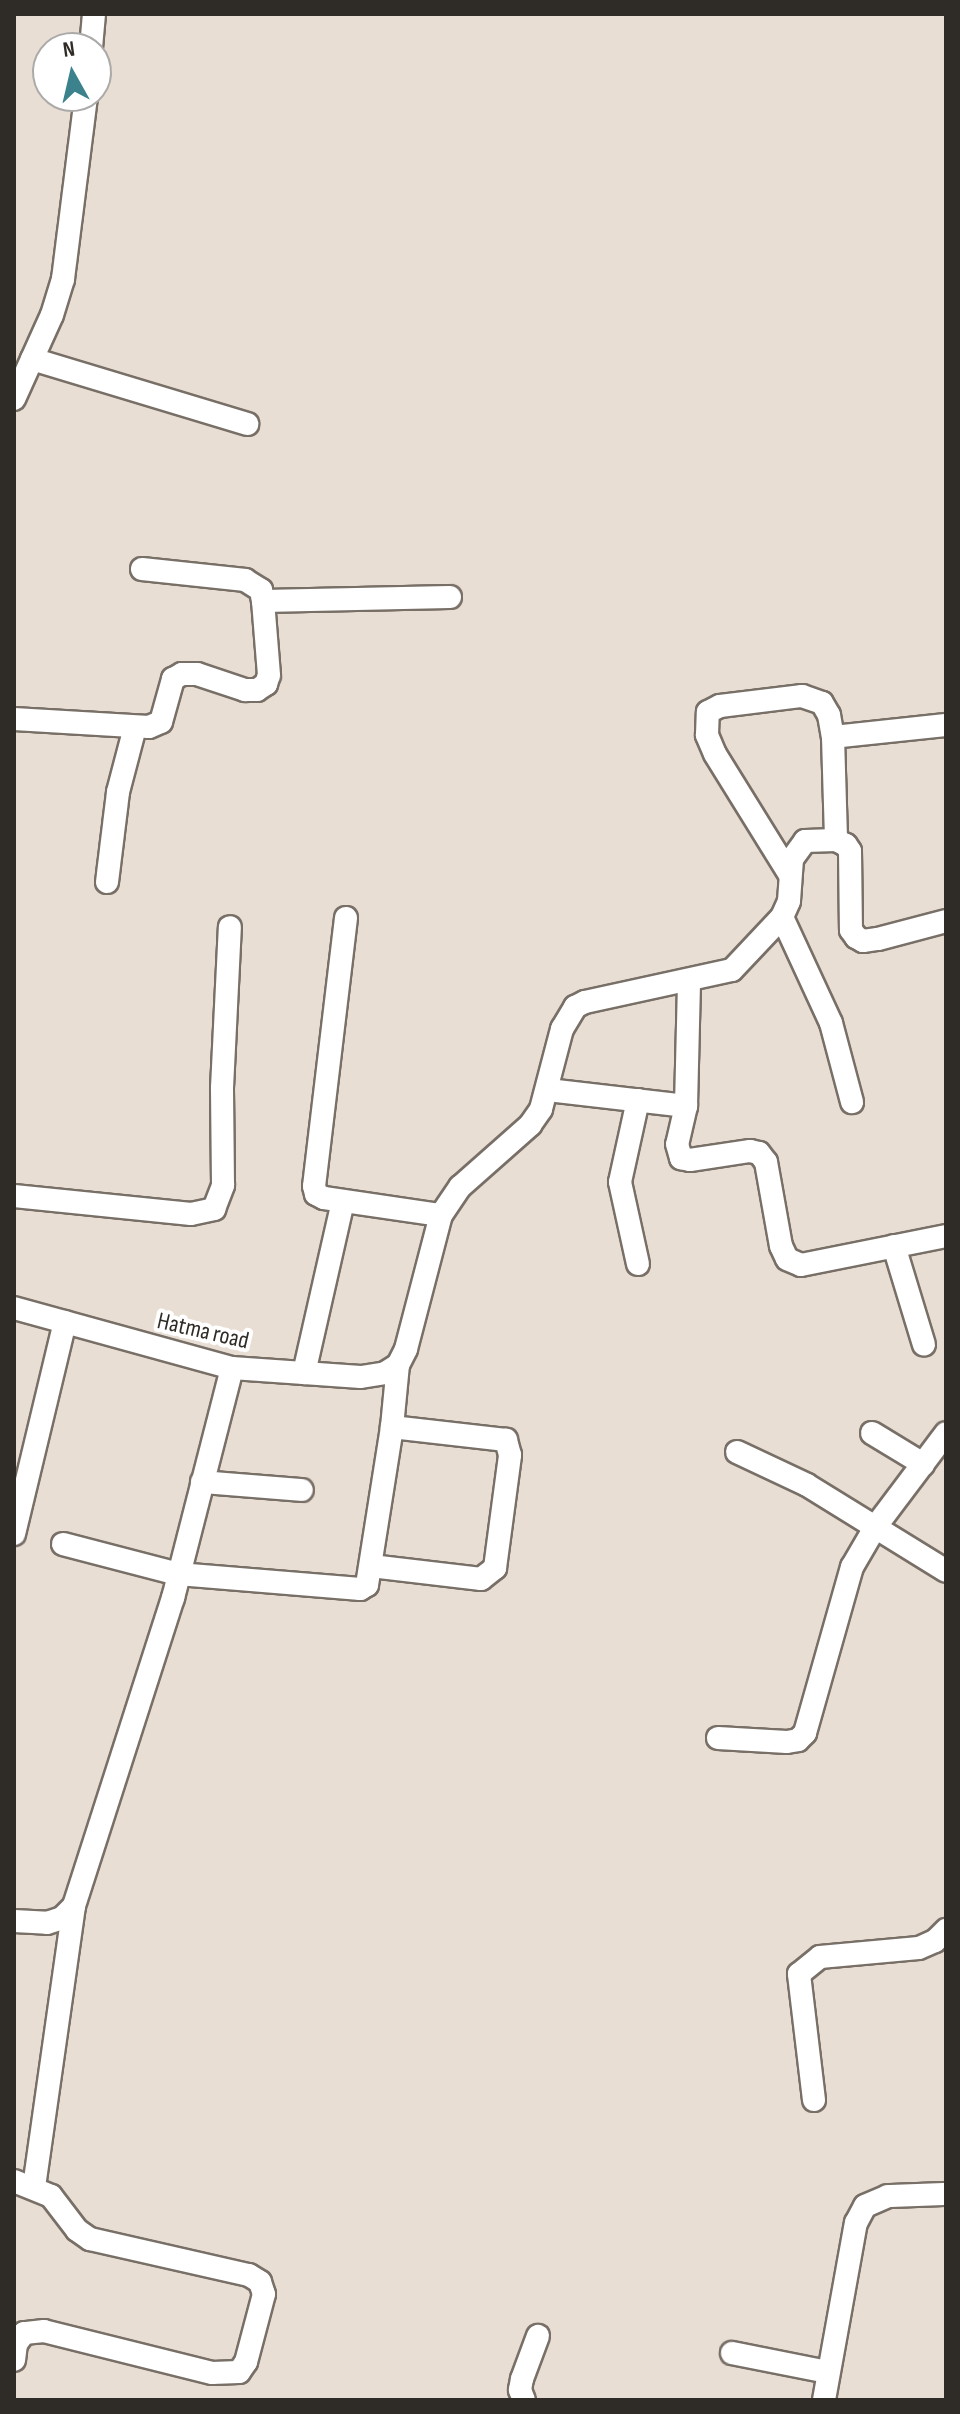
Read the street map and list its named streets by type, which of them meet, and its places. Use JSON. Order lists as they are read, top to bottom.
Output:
{
  "streets": {
    "street": ["Hatma road"]
  },
  "north": "top"
}
